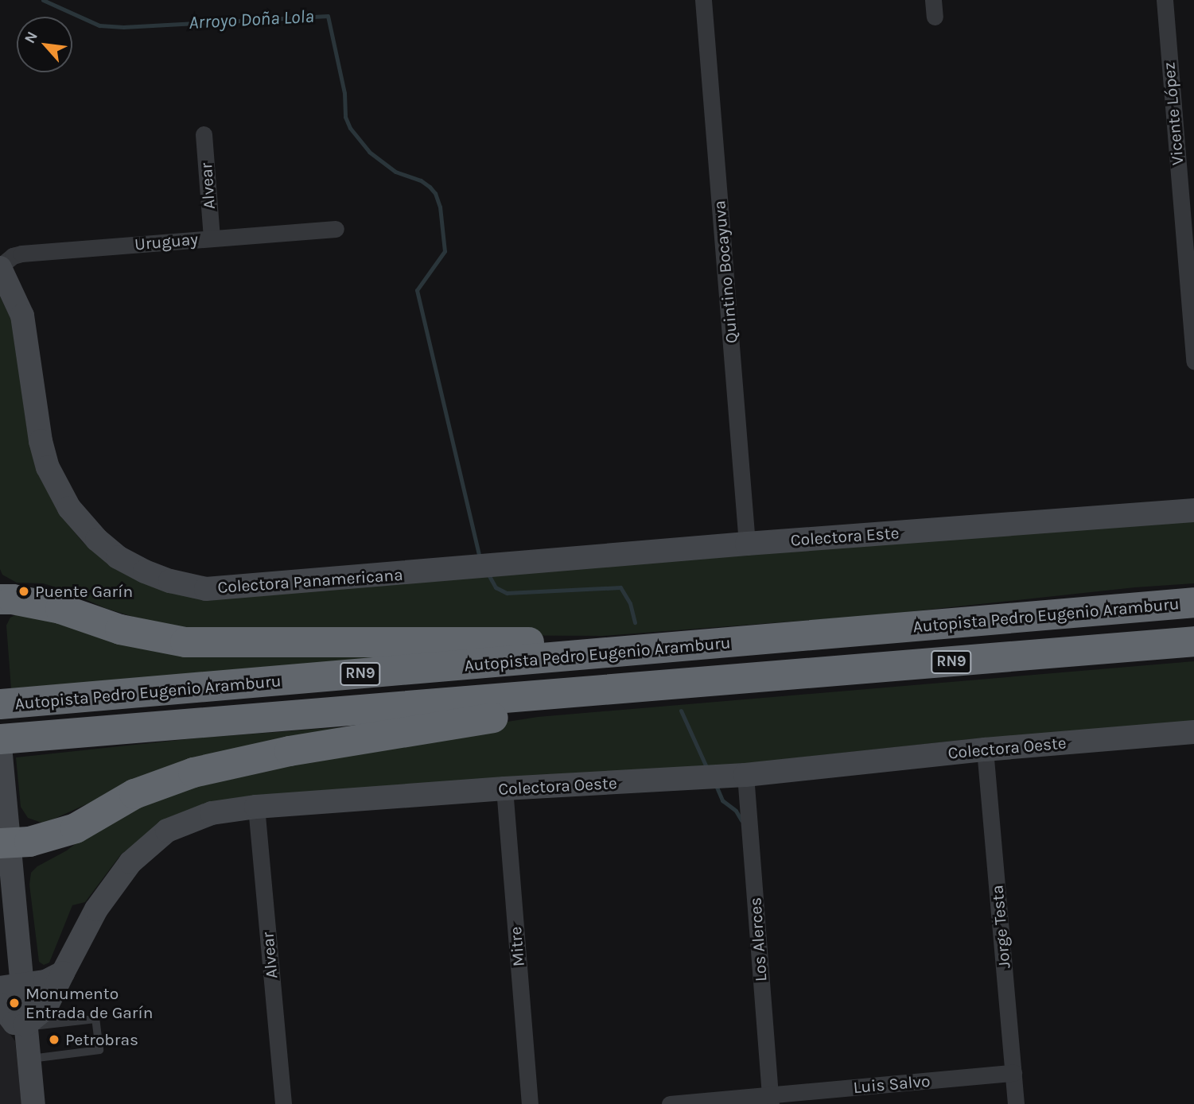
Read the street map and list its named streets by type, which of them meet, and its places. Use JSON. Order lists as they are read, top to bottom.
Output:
{
  "streets": {
    "highway": ["Autopista Pedro Eugenio Aramburu", "RN9"],
    "street": [
      "Vicente López",
      "Alvear",
      "Uruguay",
      "Quintino Bocayuva",
      "Colectora Este",
      "Colectora Panamericana",
      "Colectora Oeste",
      "Jorge Testa",
      "Los Alerces",
      "Mitre",
      "Luis Salvo"
    ]
  },
  "crossings": [
    ["Alvear", "Uruguay"],
    ["Alvear", "Colectora Oeste"],
    ["Uruguay", "Colectora Panamericana"],
    ["Quintino Bocayuva", "Colectora Este"],
    ["Colectora Este", "Colectora Panamericana"],
    ["Colectora Oeste", "Jorge Testa"],
    ["Colectora Oeste", "Los Alerces"],
    ["Colectora Oeste", "Mitre"],
    ["Jorge Testa", "Luis Salvo"],
    ["Los Alerces", "Luis Salvo"]
  ],
  "water": ["Arroyo Doña Lola"],
  "places": ["Puente Garín", "Monumento Entrada de Garín", "Petrobras"],
  "north": "top left"
}
